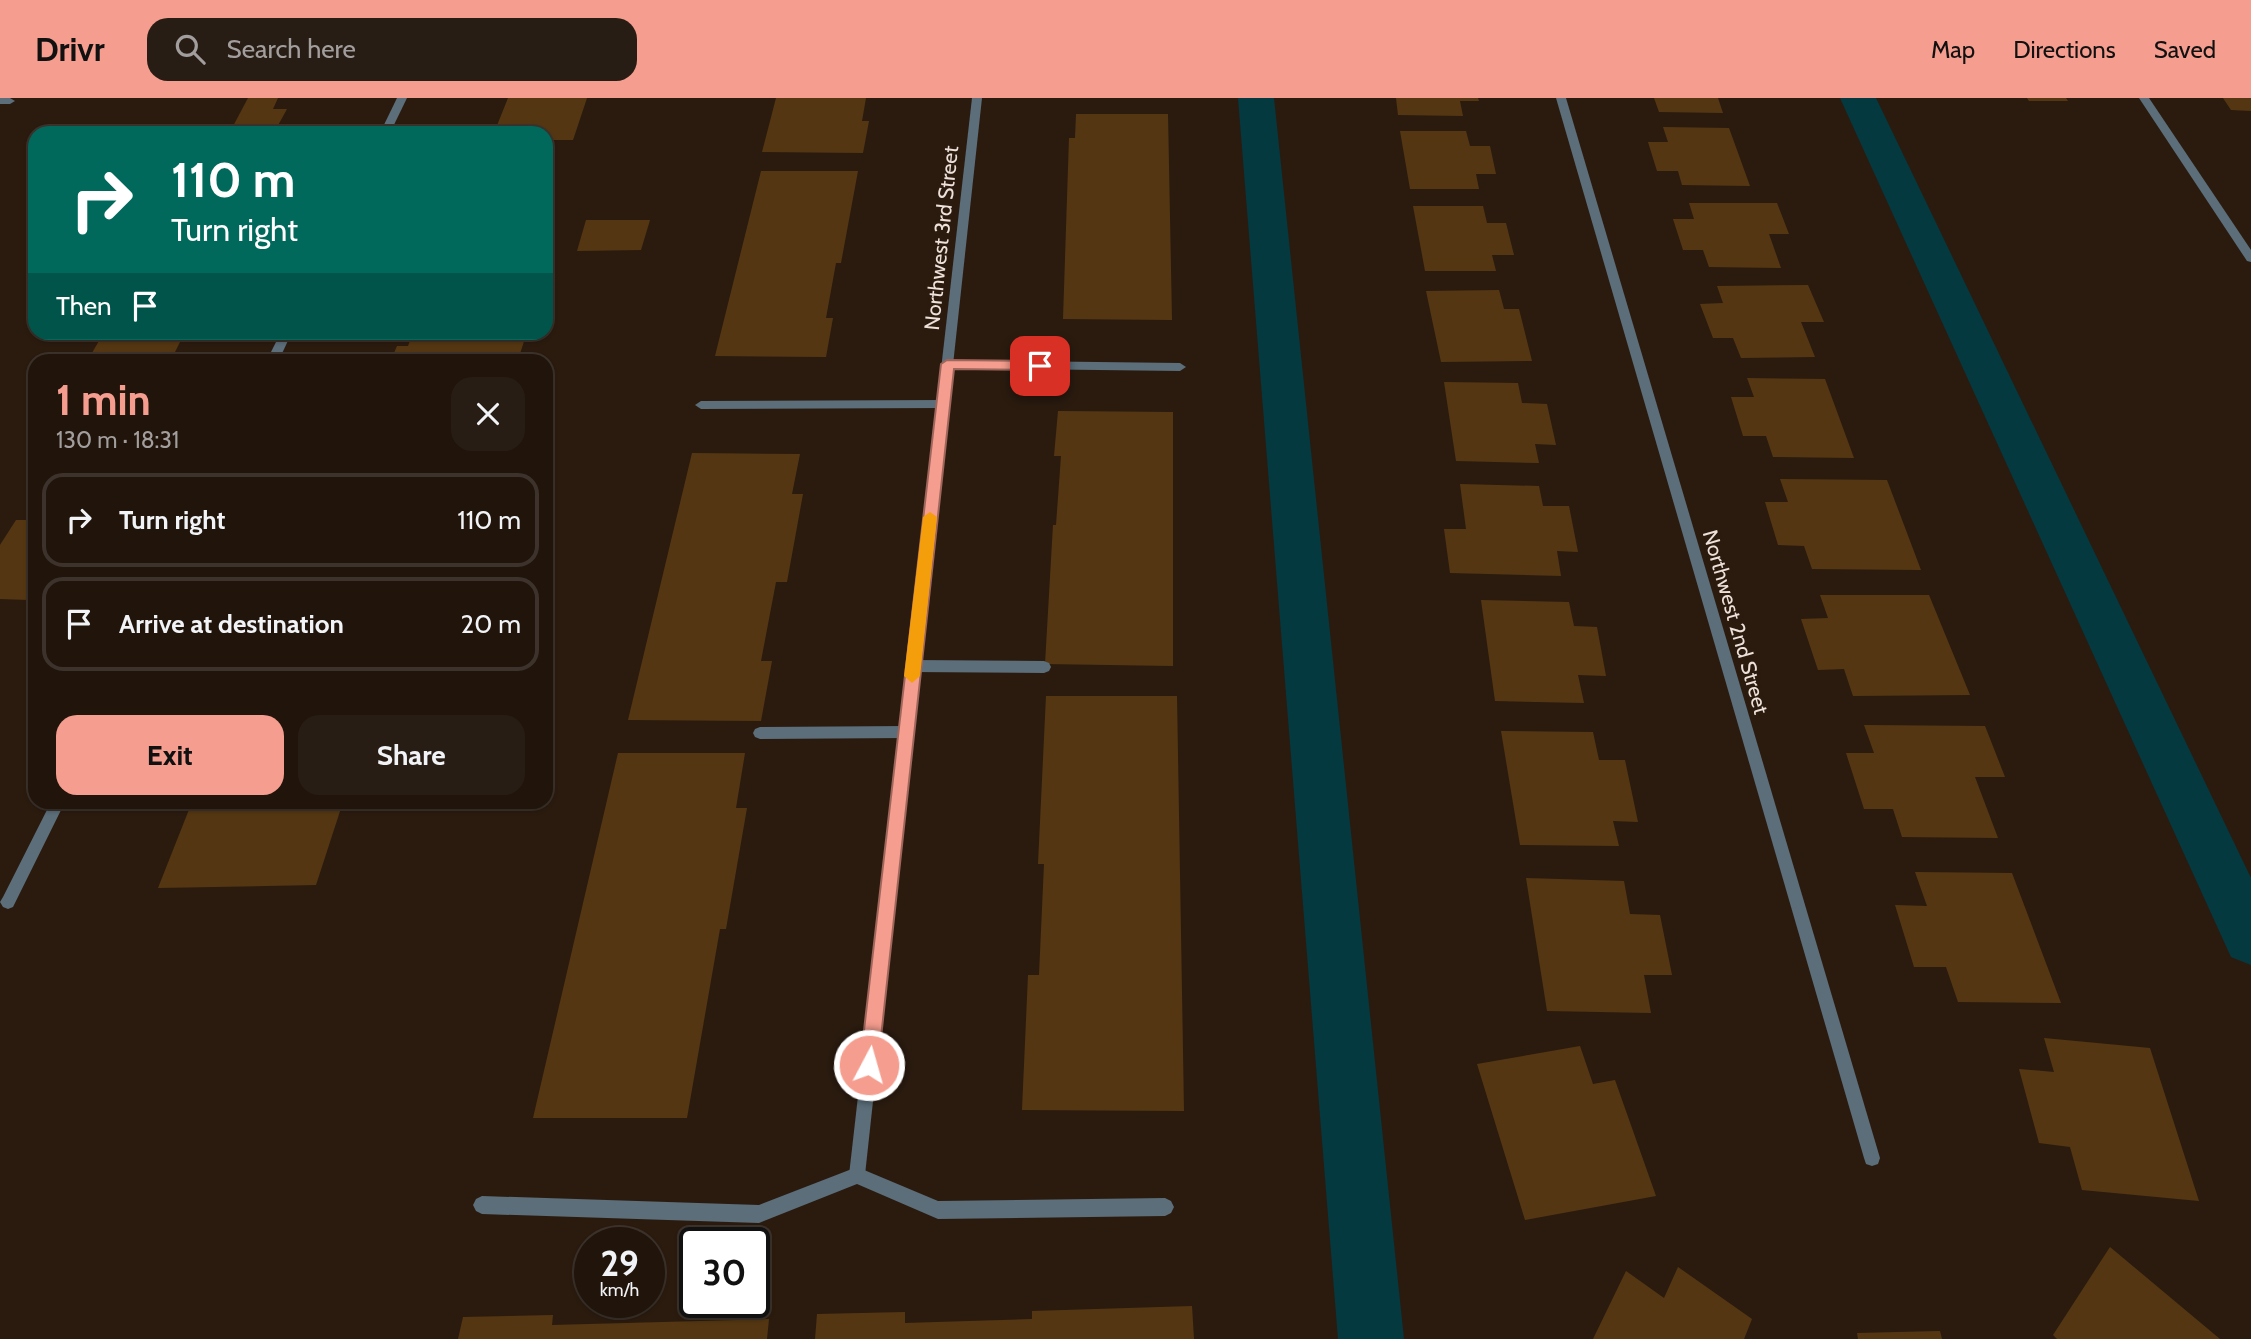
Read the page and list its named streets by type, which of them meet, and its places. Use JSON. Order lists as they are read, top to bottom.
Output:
{
  "streets": {
    "street": ["Northwest 3rd Street", "Northwest 2nd Street"]
  },
  "page": {
    "header": "Drivr",
    "search": "Search here",
    "nav": ["Map", "Directions", "Saved"],
    "turn": ["110 m", "Turn right"],
    "then": "Then",
    "heading": ["1 min", "130 m · 18:31"],
    "list": [
      {
        "name": "Turn right",
        "value": "110 m"
      },
      {
        "name": "Arrive at destination",
        "value": "20 m"
      }
    ],
    "buttons": ["Exit", "Share"],
    "speed": "29 km/h",
    "limit": "30"
  }
}
